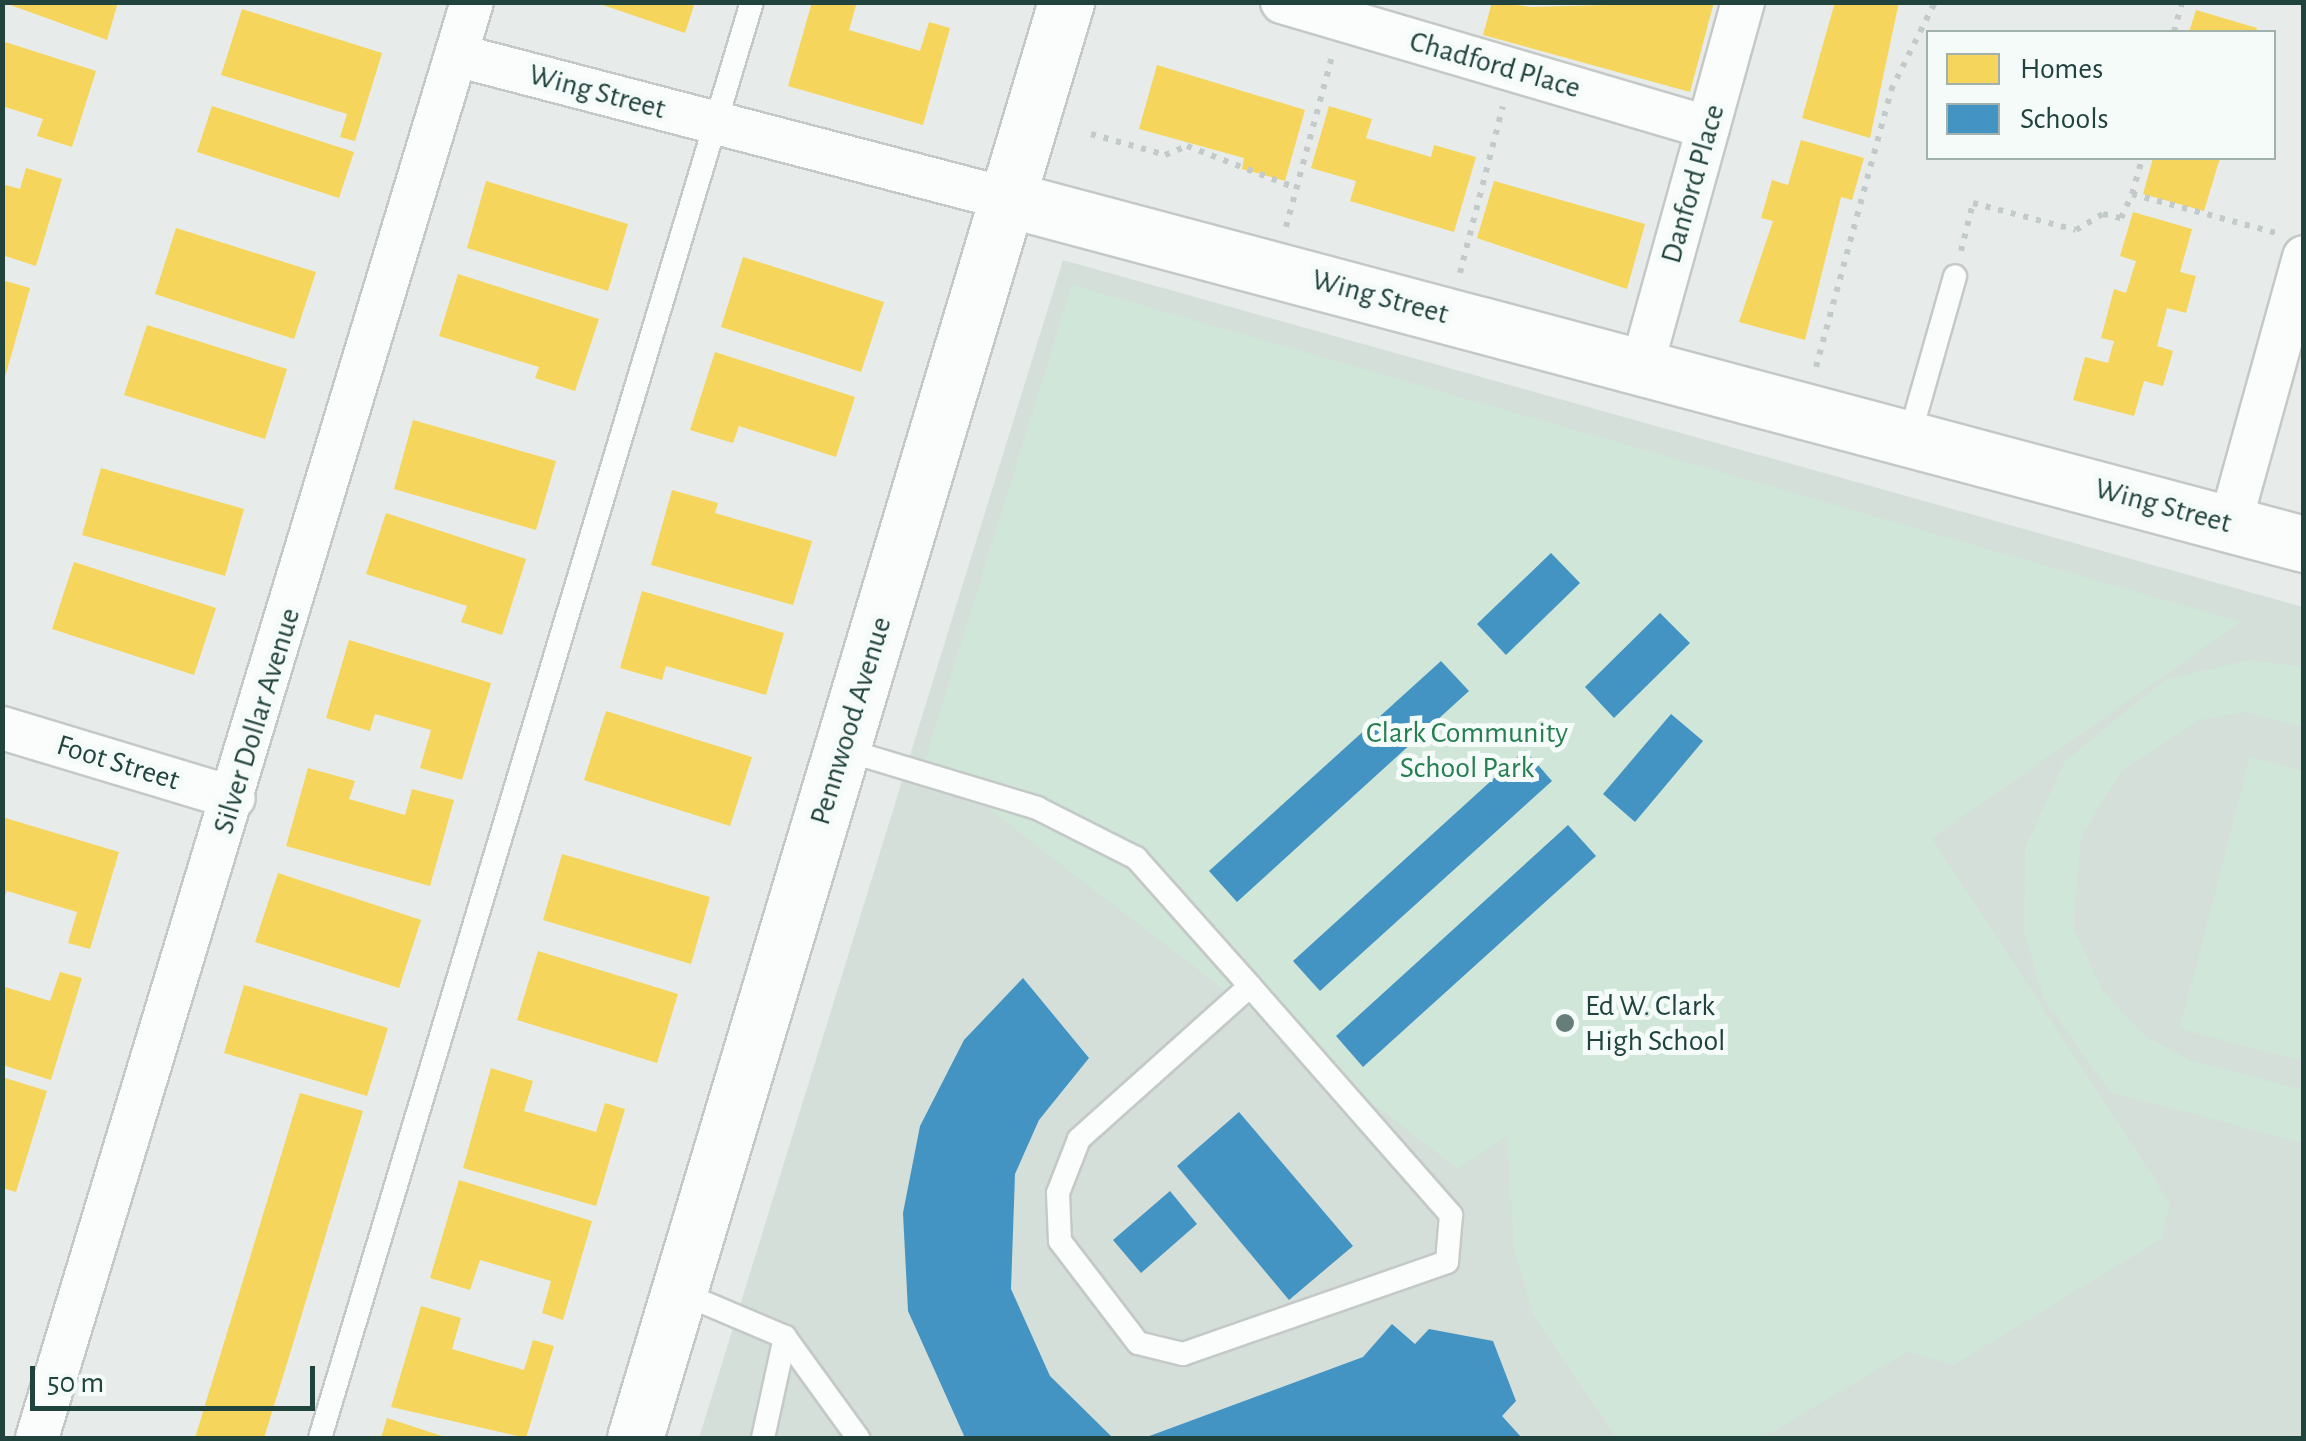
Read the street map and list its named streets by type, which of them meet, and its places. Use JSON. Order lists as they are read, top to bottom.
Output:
{
  "streets": {
    "street": [
      "Chadford Place",
      "Wing Street",
      "Danford Place",
      "Silver Dollar Avenue",
      "Pennwood Avenue",
      "Foot Street"
    ]
  },
  "crossings": [
    ["Chadford Place", "Danford Place"],
    ["Wing Street", "Danford Place"],
    ["Wing Street", "Silver Dollar Avenue"],
    ["Wing Street", "Pennwood Avenue"],
    ["Silver Dollar Avenue", "Foot Street"]
  ],
  "parks": ["Clark Community School Park"],
  "places": ["Ed W. Clark High School"],
  "legend": ["Homes", "Schools"],
  "scale_bar": "50 m"
}
